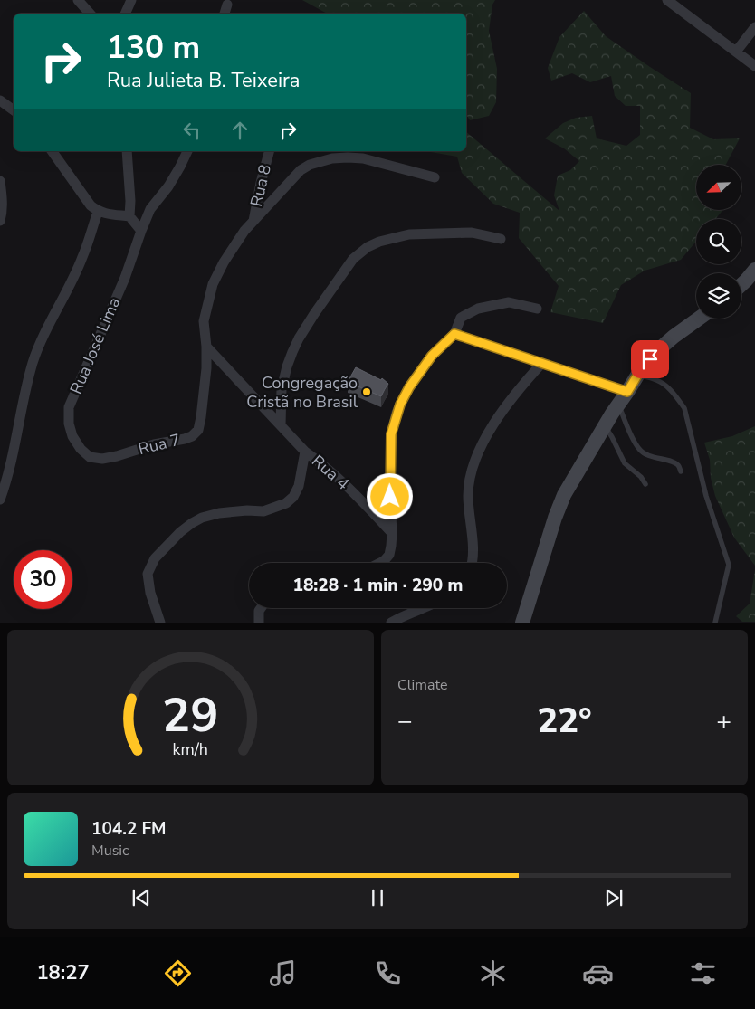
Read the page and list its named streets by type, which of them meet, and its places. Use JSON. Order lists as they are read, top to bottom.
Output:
{
  "streets": {
    "street": [
      "Rua 8",
      "Rua José Lima",
      "Rua 7",
      "Rua 4"
    ]
  },
  "crossings": [
    ["Rua 8", "Rua 7"],
    ["Rua José Lima", "Rua 7"],
    ["Rua 7", "Rua 4"]
  ],
  "places": ["Congregação Cristã no Brasil"],
  "north": "bottom left",
  "page": {
    "turn": ["130 m", "Rua Julieta B. Teixeira"],
    "limit": "30",
    "trip": "18:28 · 1 min · 290 m",
    "tile": "Climate",
    "heat": ["−", "22°", "+"],
    "song": ["104.2 FM", "Music"],
    "tabs": "18:27",
    "gauge": ["29", "km/h"]
  }
}
